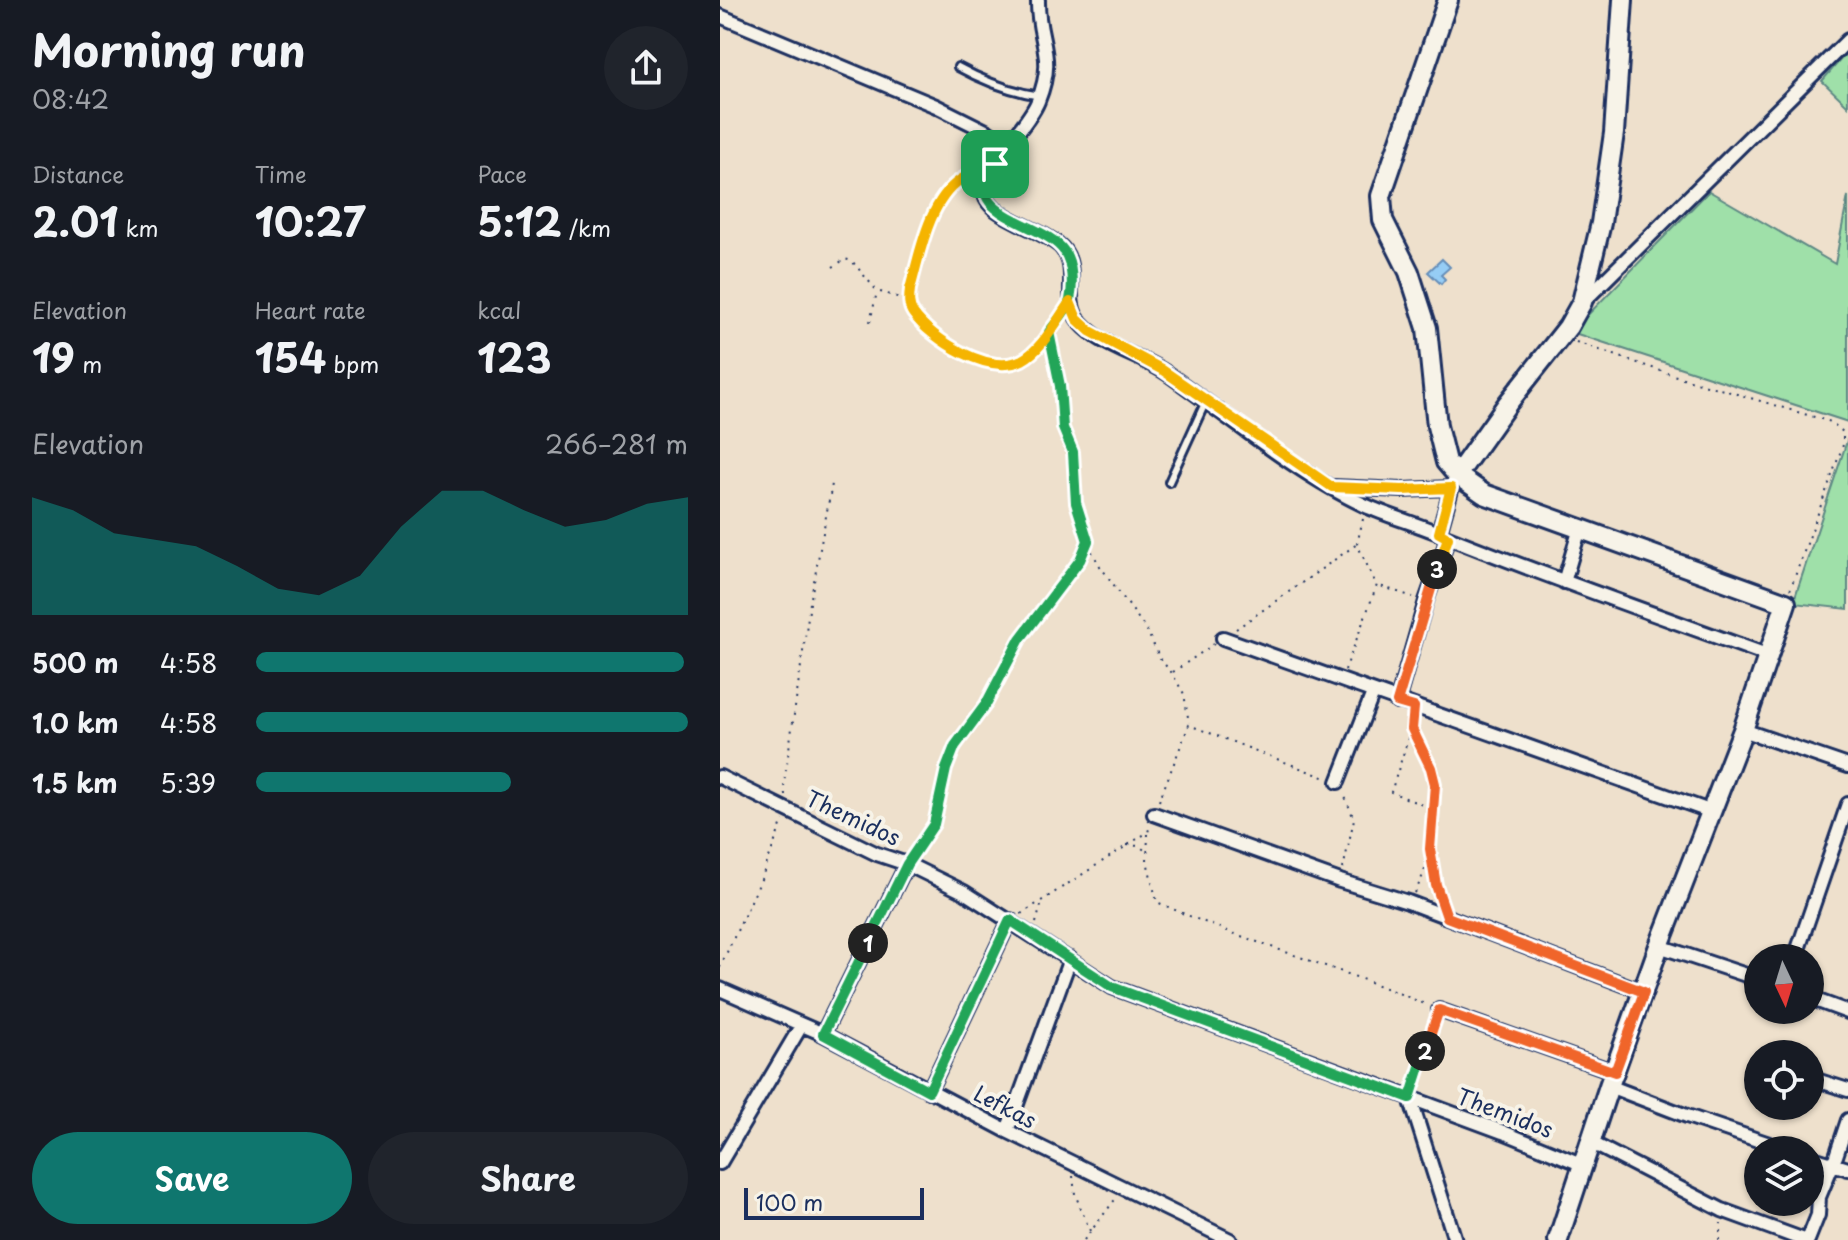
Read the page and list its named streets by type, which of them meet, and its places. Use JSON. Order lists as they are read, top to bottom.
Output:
{
  "streets": {
    "street": ["Themidos", "Lefkas"]
  },
  "scale_bar": "100 m",
  "north": "bottom",
  "page": {
    "heading": ["Morning run", "08:42"],
    "stats": [
      ["Distance", "2.01 km"],
      ["Time", "10:27"],
      ["Pace", "5:12 /km"],
      ["Elevation", "19 m"],
      ["Heart rate", "154 bpm"],
      ["kcal", "123"]
    ],
    "chart": ["Elevation", "266–281 m"],
    "pins": ["3", "1", "2"],
    "list": [
      {
        "name": "500 m",
        "note": "4:58"
      },
      {
        "name": "1.0 km",
        "note": "4:58"
      },
      {
        "name": "1.5 km",
        "note": "5:39"
      }
    ],
    "buttons": ["Save", "Share"],
    "scale": "100 m"
  }
}
